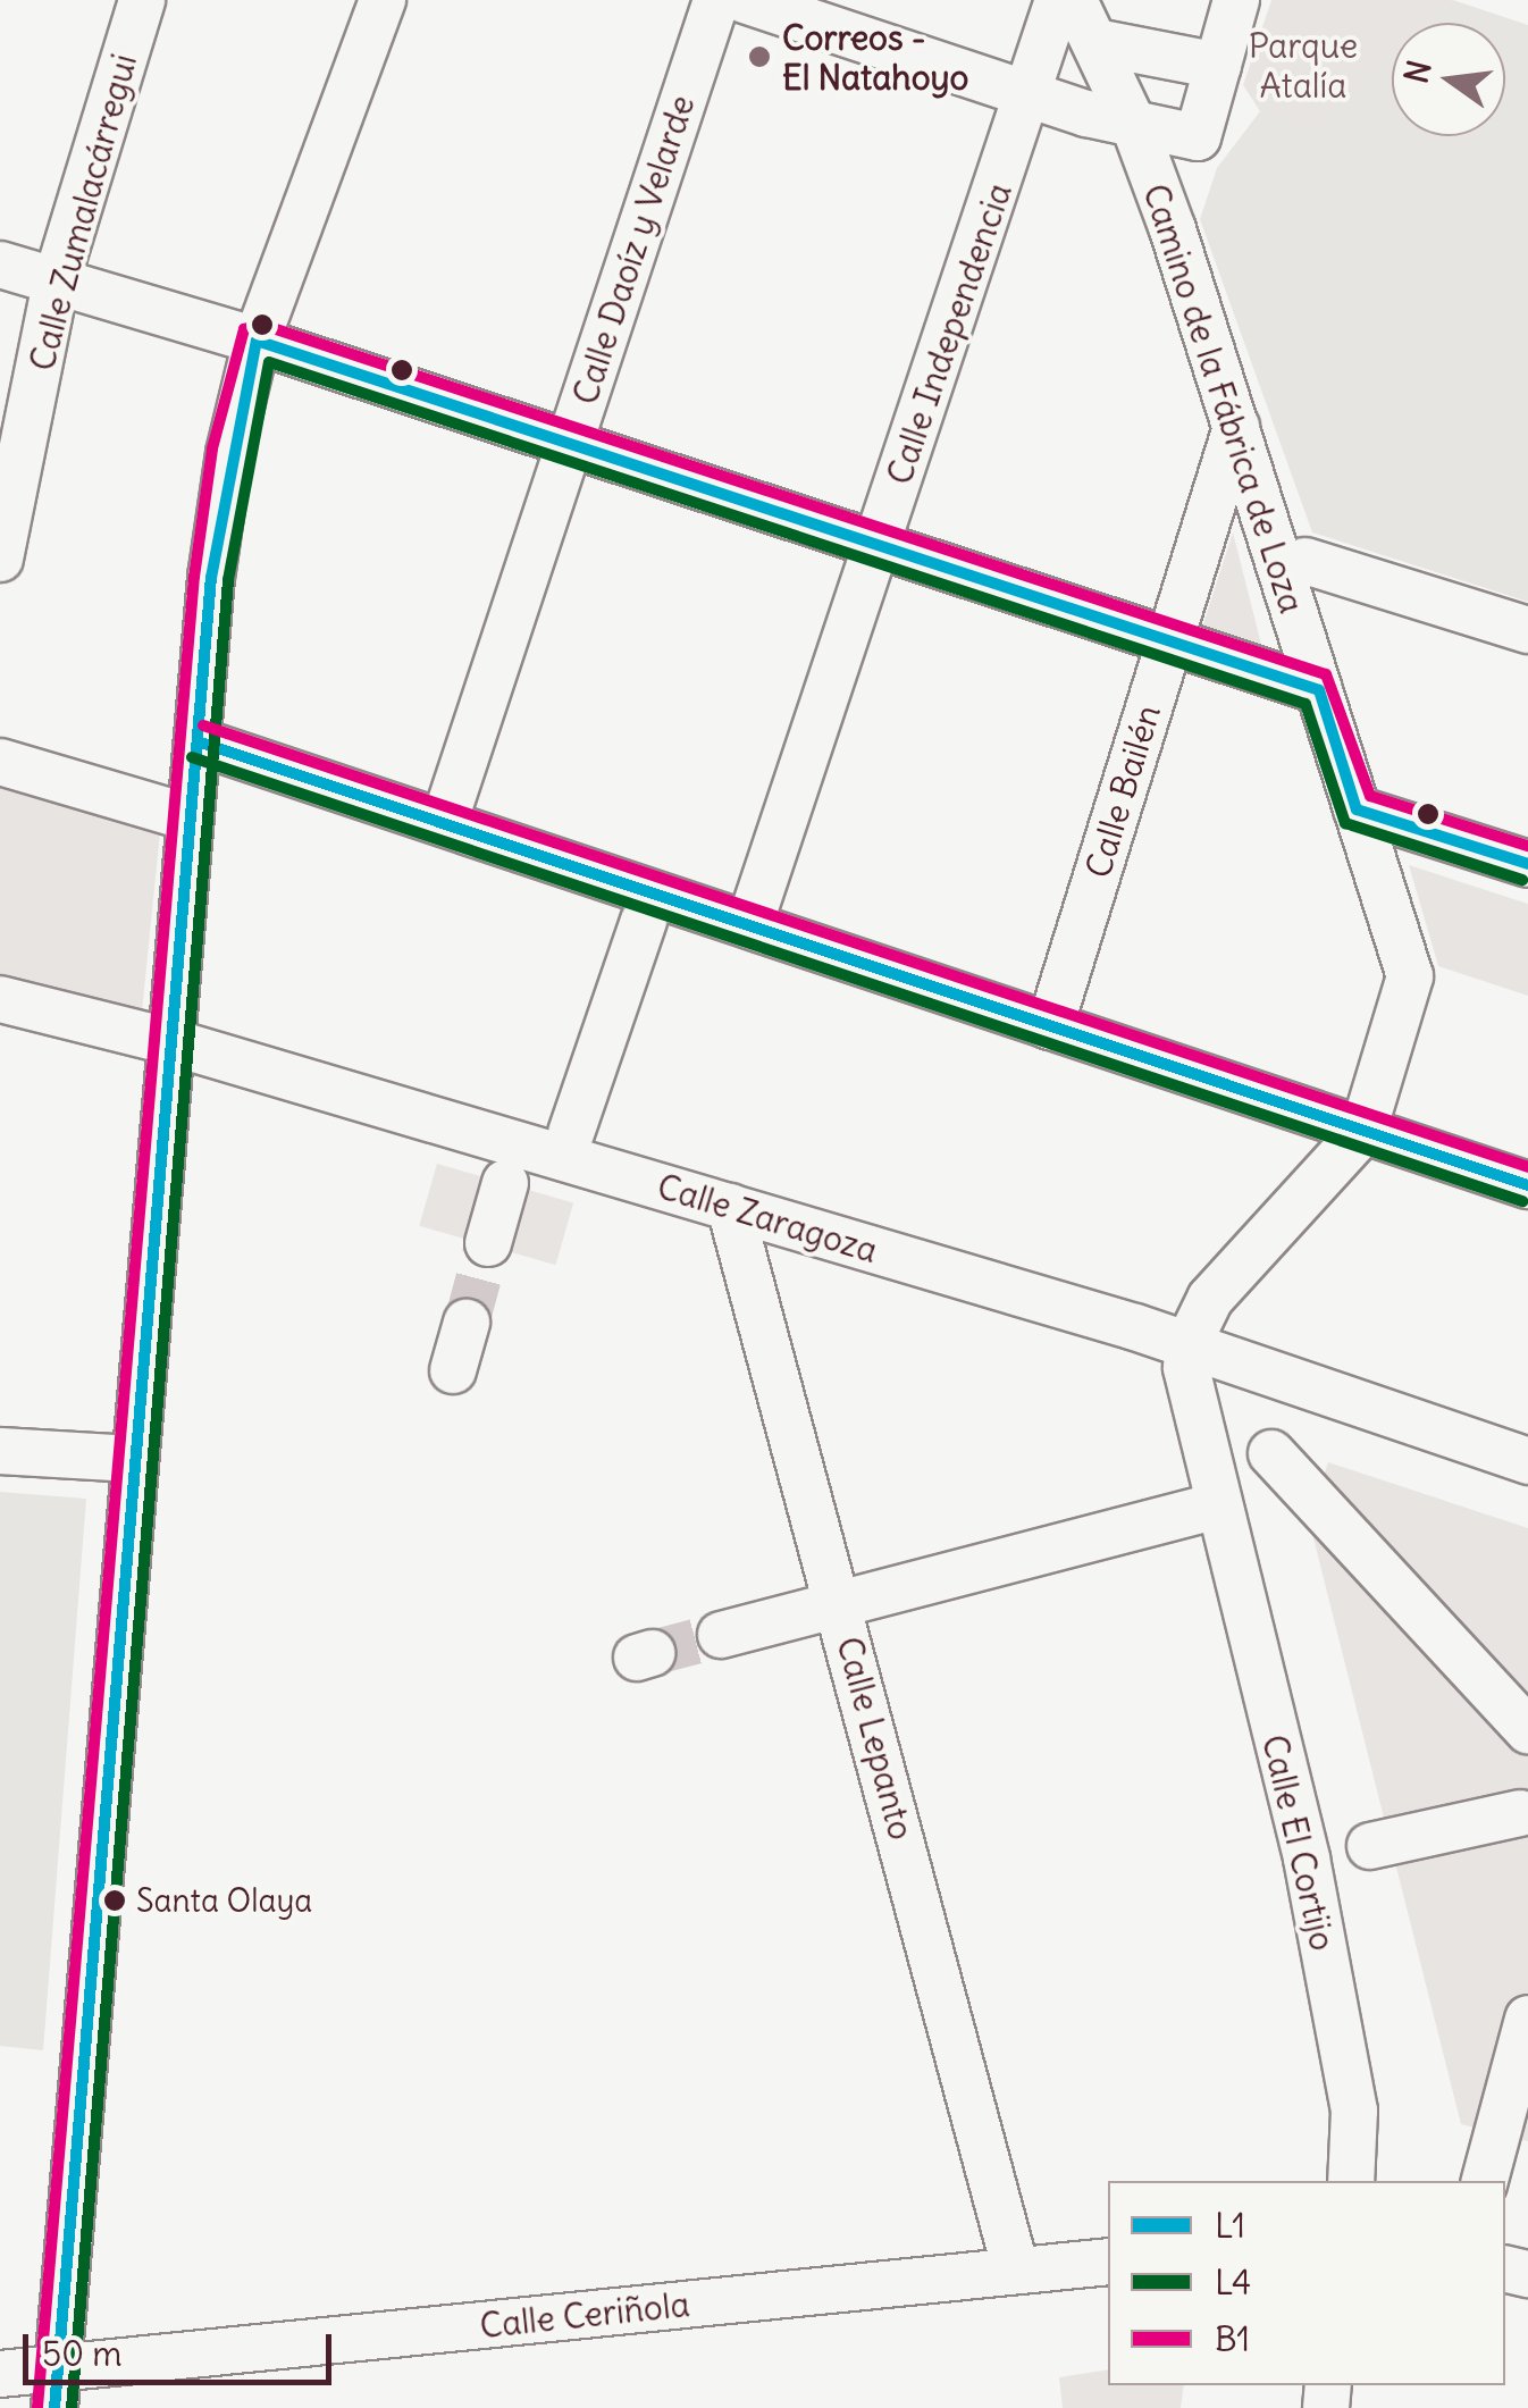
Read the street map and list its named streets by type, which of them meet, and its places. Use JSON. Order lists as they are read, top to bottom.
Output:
{
  "streets": {
    "street": [
      "Calle Zumalacárregui",
      "Calle Daoíz y Velarde",
      "Calle Independencia",
      "Camino de la Fábrica de Loza",
      "Calle Bailén",
      "Calle Zaragoza",
      "Calle Lepanto",
      "Calle El Cortijo",
      "Calle Ceriñola"
    ]
  },
  "crossings": [
    ["Camino de la Fábrica de Loza", "Calle Bailén"],
    ["Calle Zaragoza", "Calle Lepanto"],
    ["Calle Zaragoza", "Calle El Cortijo"],
    ["Calle Lepanto", "Calle Ceriñola"]
  ],
  "parks": ["Parque Atalía"],
  "places": ["Correos - El Natahoyo", "Santa Olaya"],
  "lines": ["transit line B1", "transit line L1", "transit line L4"],
  "legend": ["L1", "L4", "B1"],
  "scale_bar": "50 m",
  "north": "left"
}
